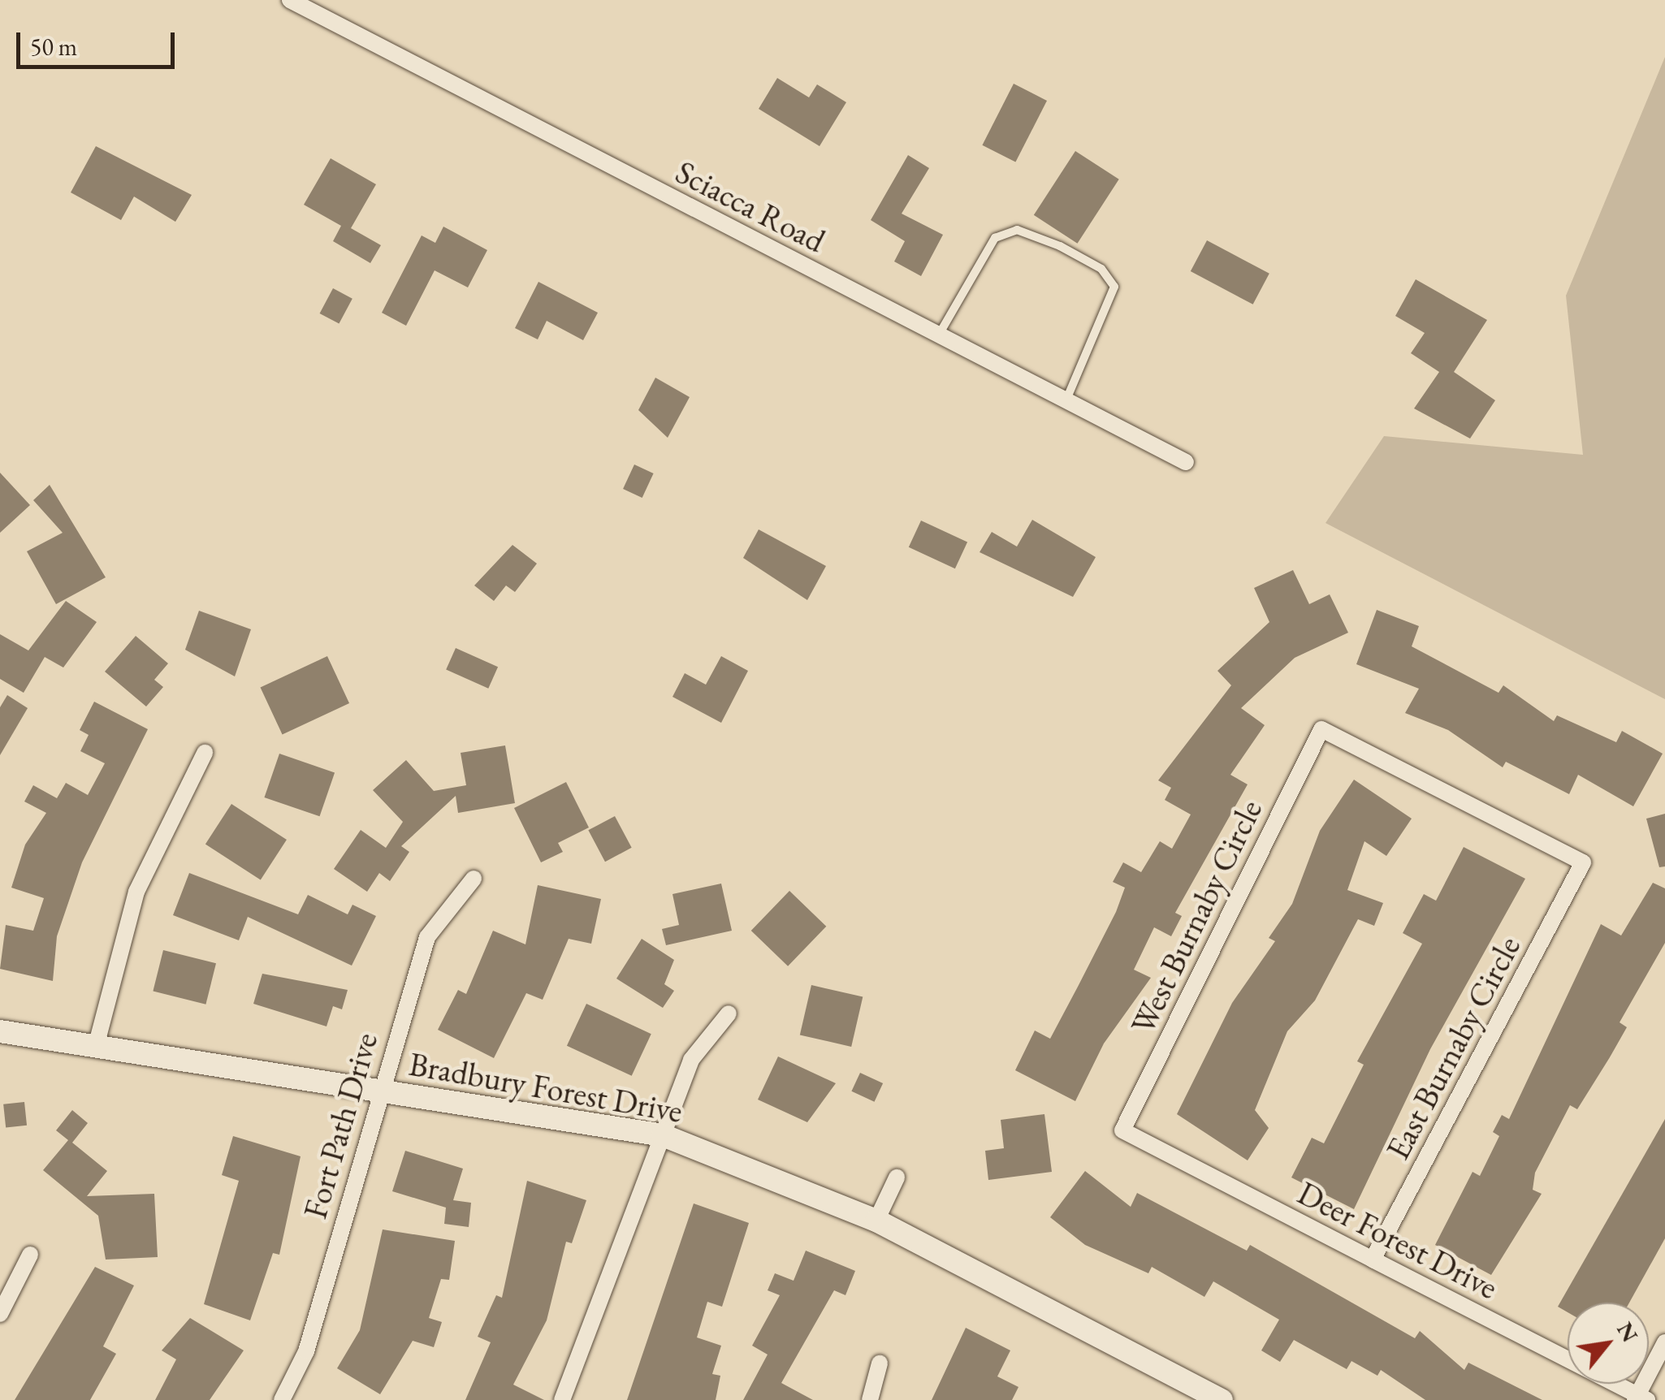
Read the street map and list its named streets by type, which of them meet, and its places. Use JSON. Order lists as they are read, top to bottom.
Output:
{
  "streets": {
    "street": [
      "Sciacca Road",
      "West Burnaby Circle",
      "East Burnaby Circle",
      "Bradbury Forest Drive",
      "Fort Path Drive",
      "Deer Forest Drive"
    ]
  },
  "crossings": [
    ["West Burnaby Circle", "East Burnaby Circle"],
    ["West Burnaby Circle", "Deer Forest Drive"],
    ["East Burnaby Circle", "Deer Forest Drive"],
    ["Bradbury Forest Drive", "Fort Path Drive"]
  ],
  "scale_bar": "50 m",
  "north": "top right"
}
